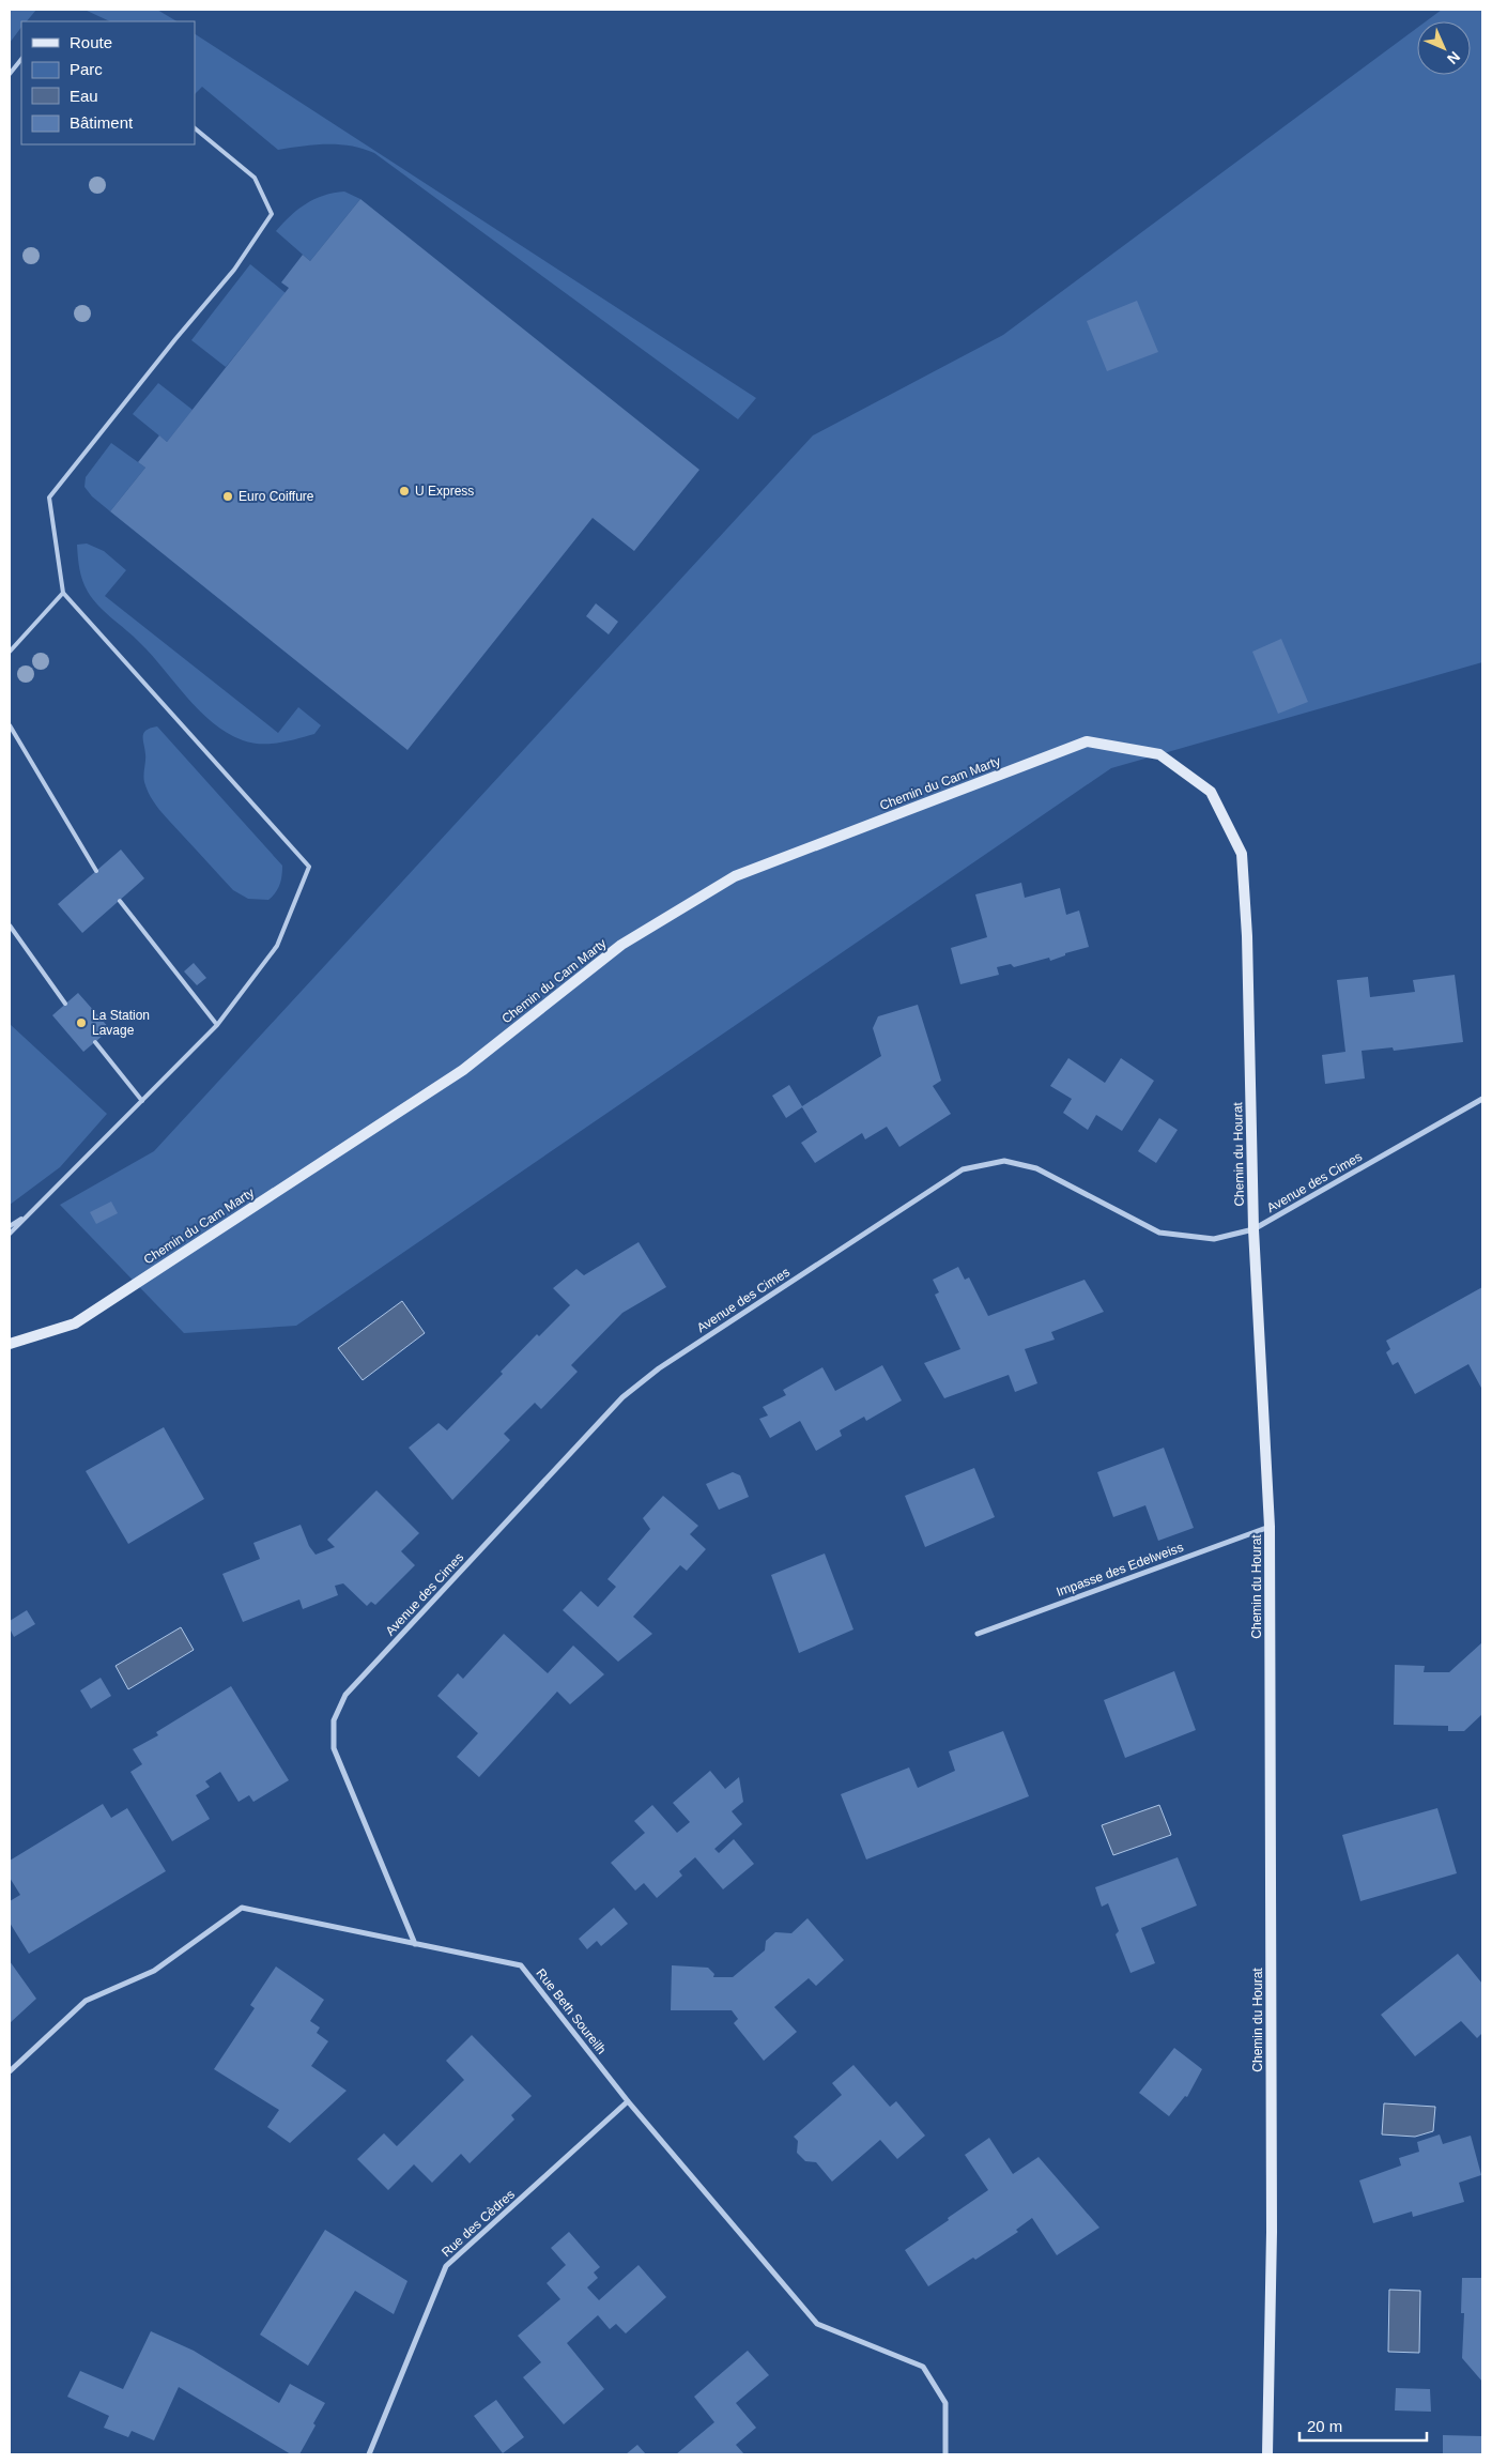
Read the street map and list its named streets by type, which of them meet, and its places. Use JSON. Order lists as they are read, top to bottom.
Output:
{
  "streets": {
    "street": [
      "Chemin du Cam Marty",
      "Chemin du Hourat",
      "Avenue des Cimes",
      "Impasse des Edelweiss",
      "Rue Beth Soureilh",
      "Rue des Cèdres"
    ]
  },
  "crossings": [
    ["Chemin du Cam Marty", "Chemin du Hourat"],
    ["Chemin du Hourat", "Avenue des Cimes"],
    ["Chemin du Hourat", "Impasse des Edelweiss"],
    ["Avenue des Cimes", "Rue Beth Soureilh"],
    ["Rue Beth Soureilh", "Rue des Cèdres"]
  ],
  "places": ["U Express", "Euro Coiffure", "La Station Lavage"],
  "legend": [
    "Route",
    "Parc",
    "Eau",
    "Bâtiment"
  ],
  "scale_bar": "20 m",
  "north": "bottom right"
}
